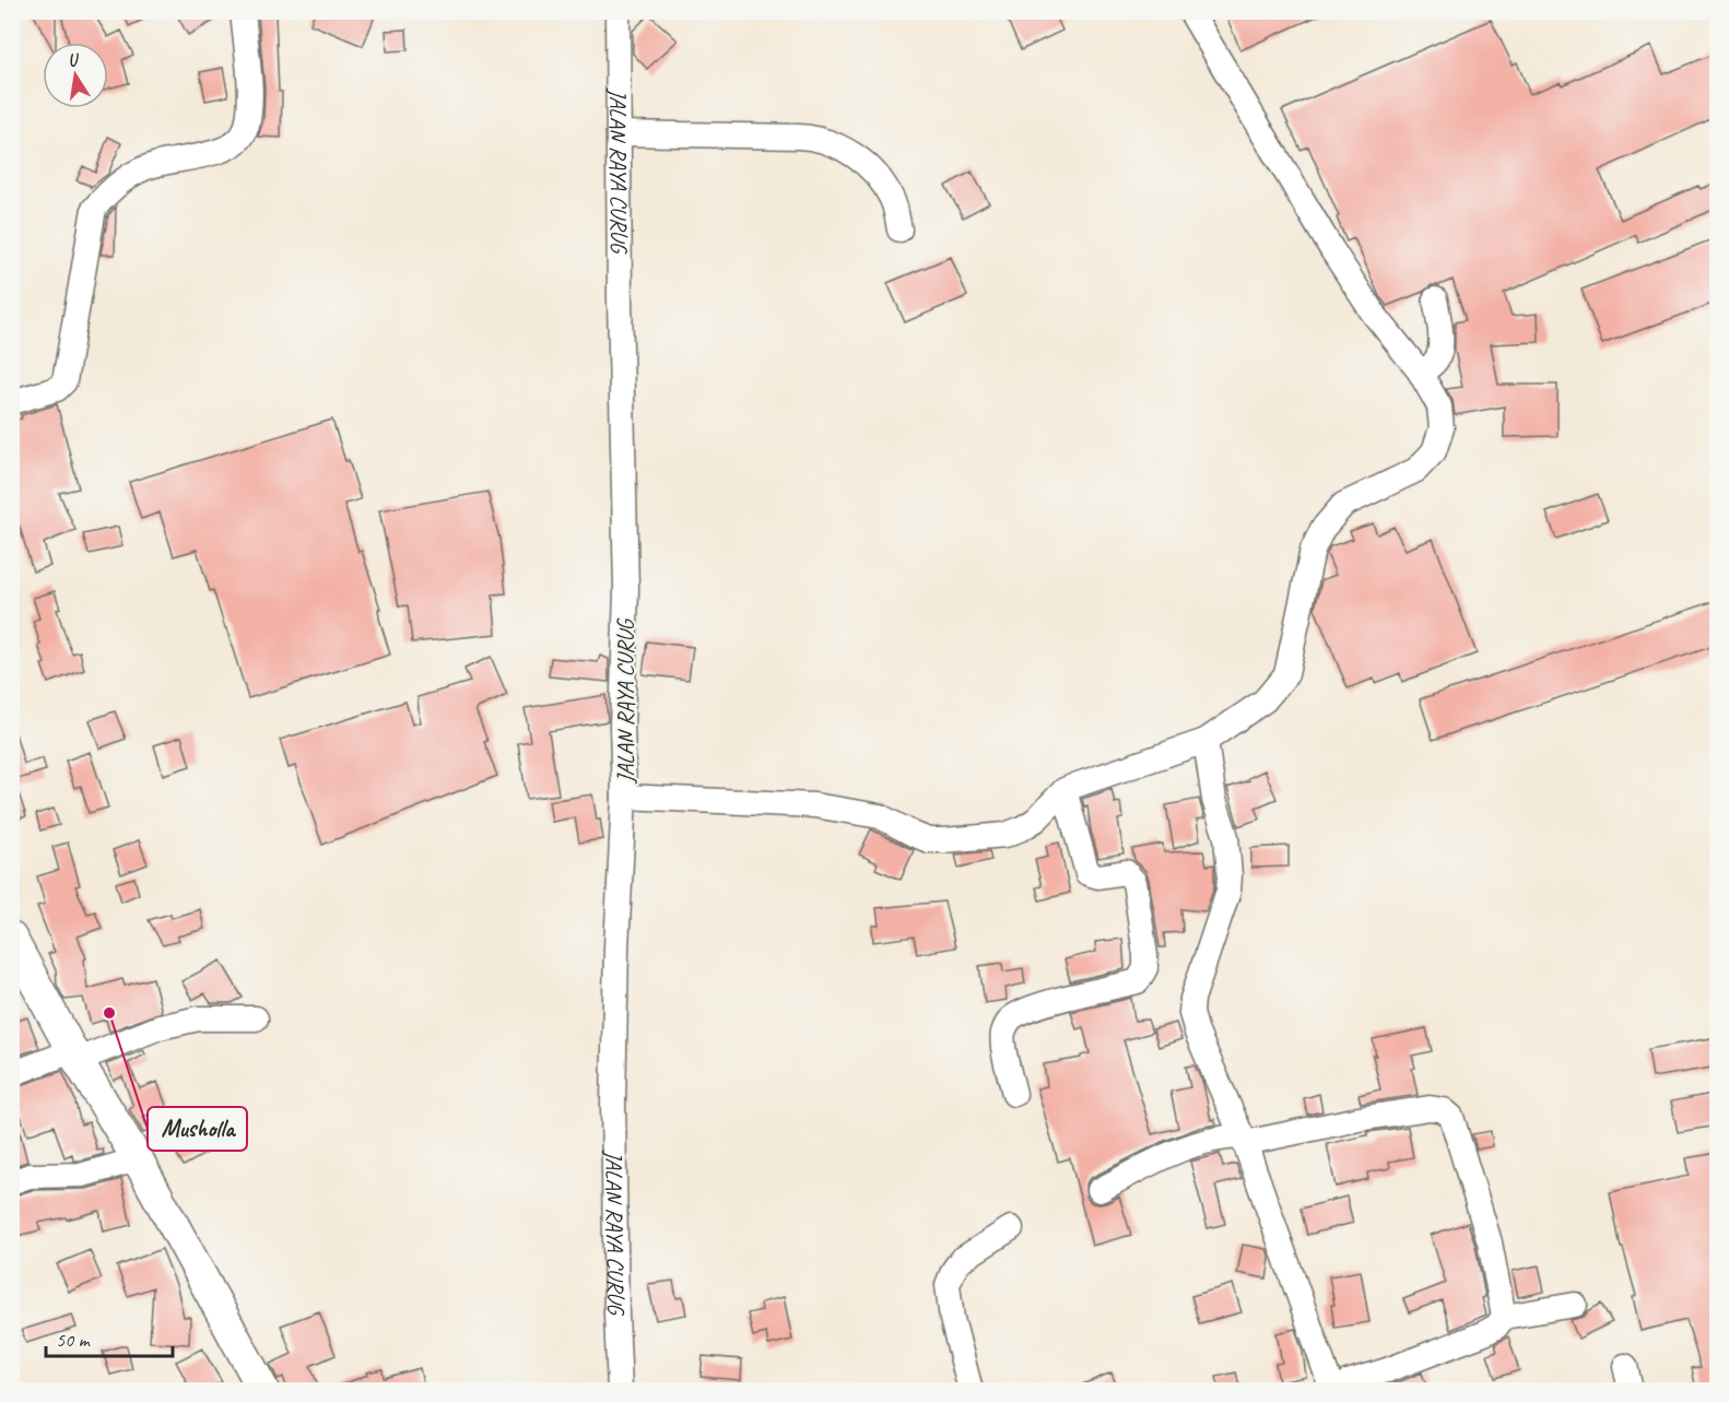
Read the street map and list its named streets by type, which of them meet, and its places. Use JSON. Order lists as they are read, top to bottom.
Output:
{
  "streets": {
    "street": ["JALAN RAYA CURUG"]
  },
  "places": ["Musholla"],
  "scale_bar": "50 m",
  "north": "top"
}
